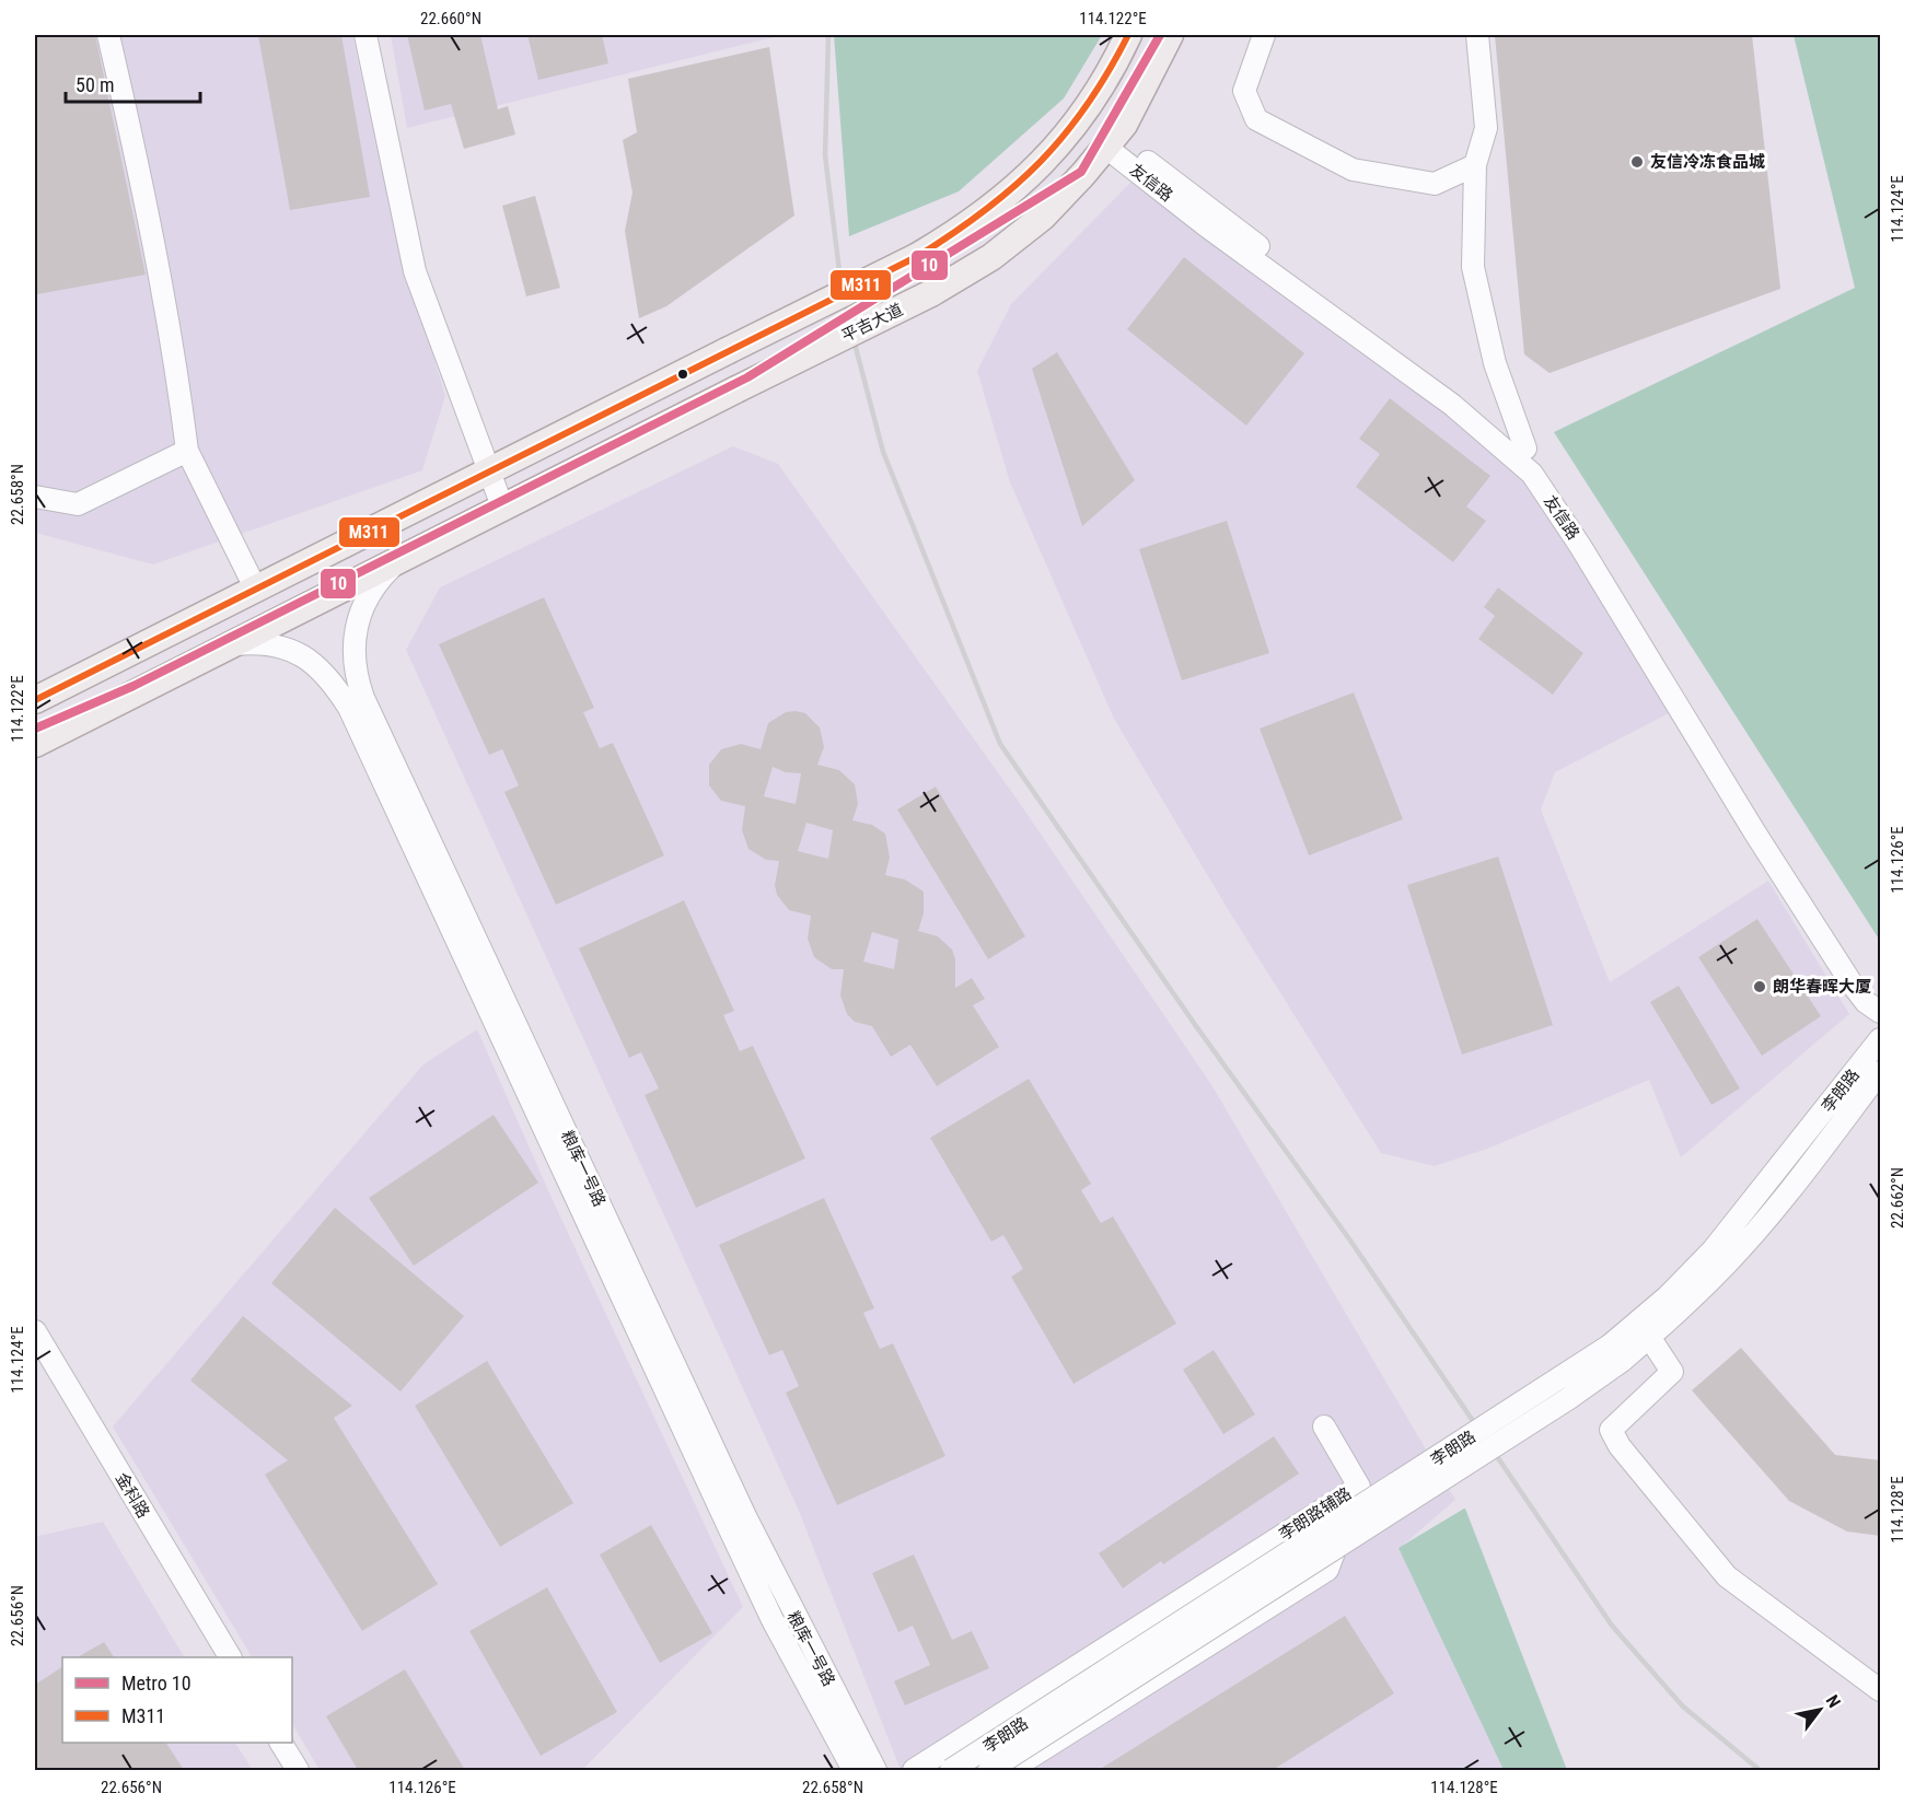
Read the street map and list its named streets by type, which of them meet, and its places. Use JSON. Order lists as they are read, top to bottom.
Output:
{
  "streets": {
    "main road": ["平吉大道"],
    "street": [
      "友信路",
      "李朗路",
      "粮库一号路",
      "金科路",
      "李朗路辅路"
    ]
  },
  "crossings": [
    ["友信路", "平吉大道"],
    ["平吉大道", "粮库一号路"]
  ],
  "places": ["友信冷冻食品城", "朗华春晖大厦"],
  "lines": ["metro line 10", "transit line M311"],
  "legend": ["Metro 10", "M311"],
  "scale_bar": "50 m",
  "north": "top right",
  "coordinates": [
    "22.660°N",
    "114.122°E",
    "114.124°E",
    "22.658°N",
    "114.126°E",
    "22.662°N",
    "114.128°E",
    "22.656°N"
  ]
}
